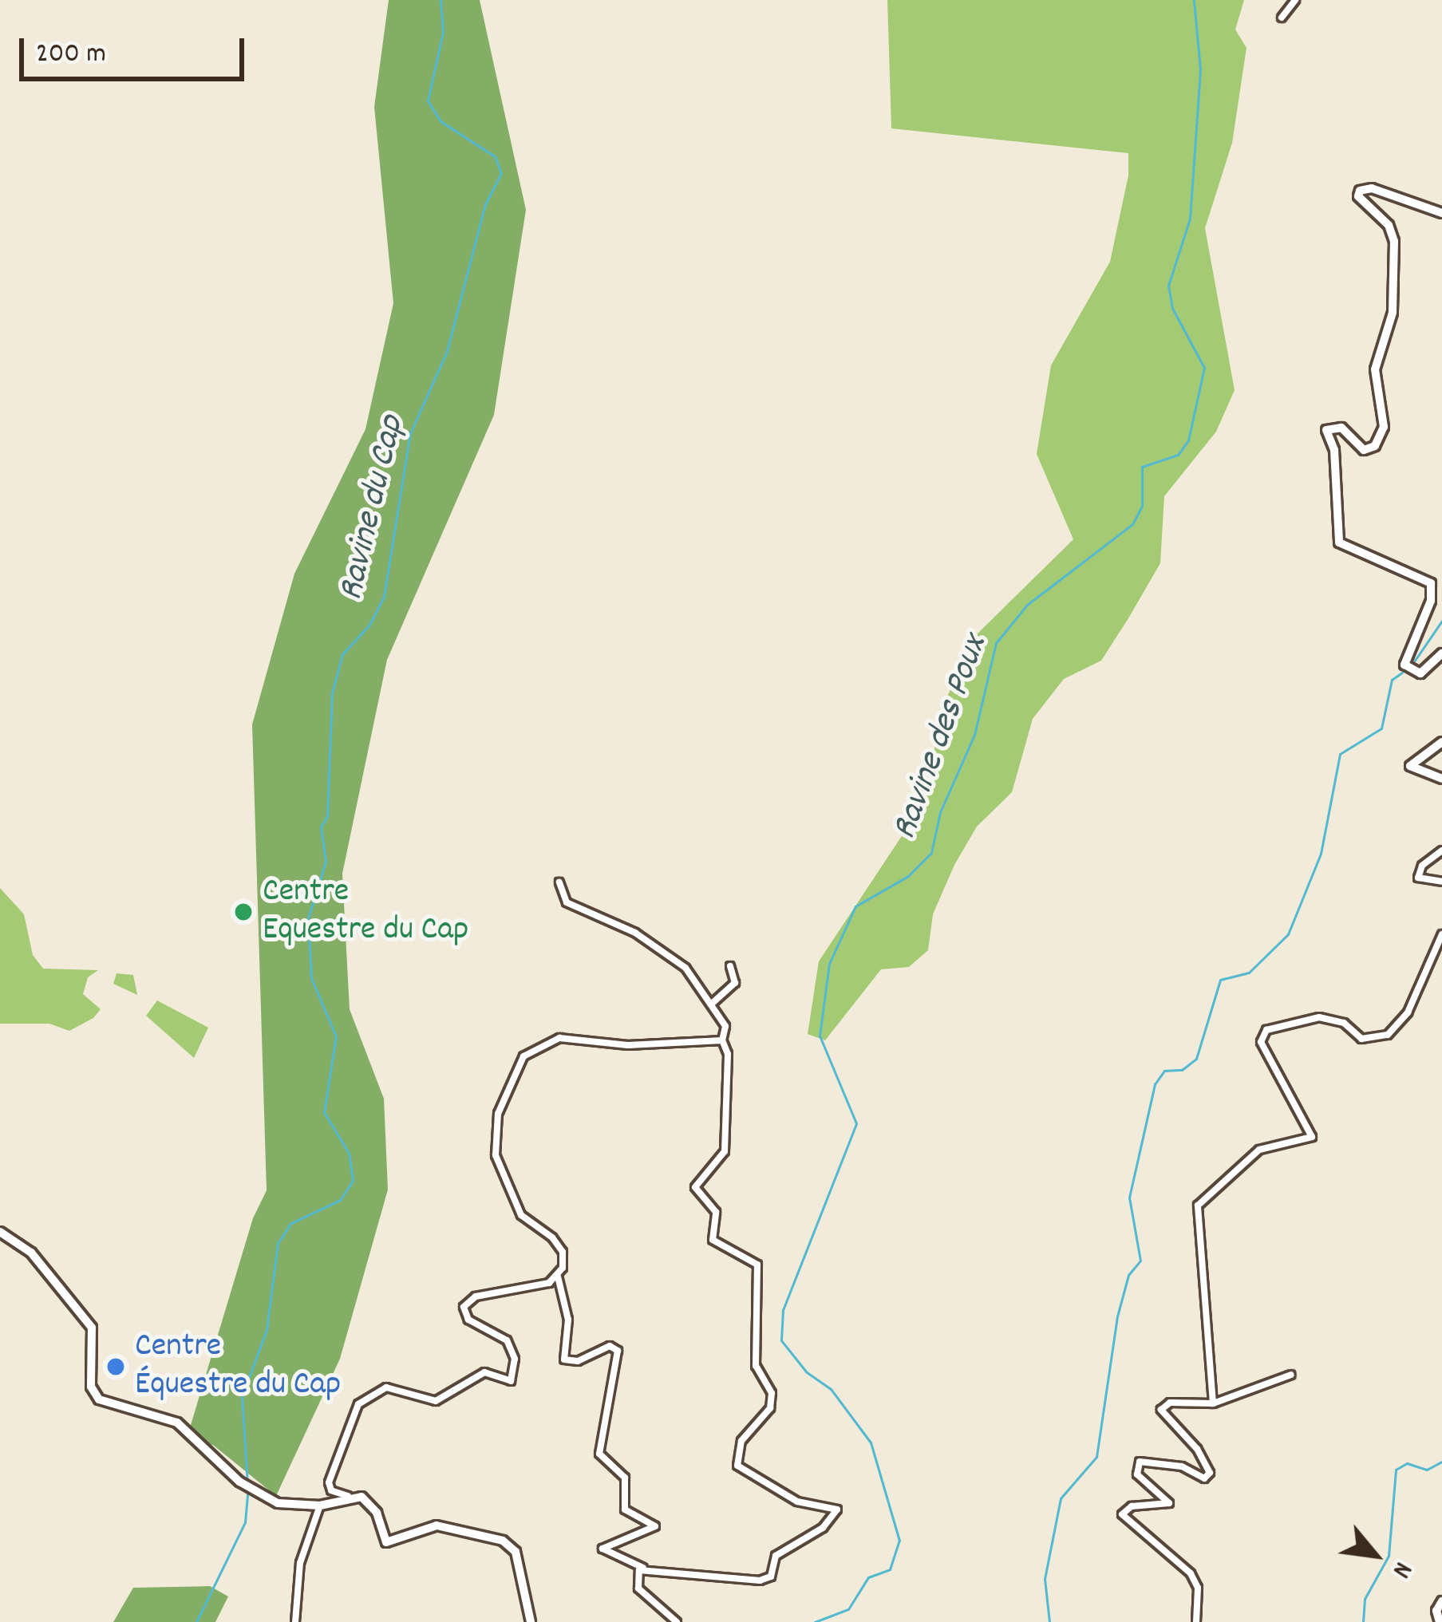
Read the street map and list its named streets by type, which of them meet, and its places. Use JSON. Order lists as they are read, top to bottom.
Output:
{
  "water": ["Ravine du Cap", "Ravine des Poux"],
  "places": ["Centre Equestre du Cap", "Centre Équestre du Cap"],
  "scale_bar": "200 m",
  "north": "bottom right"
}
